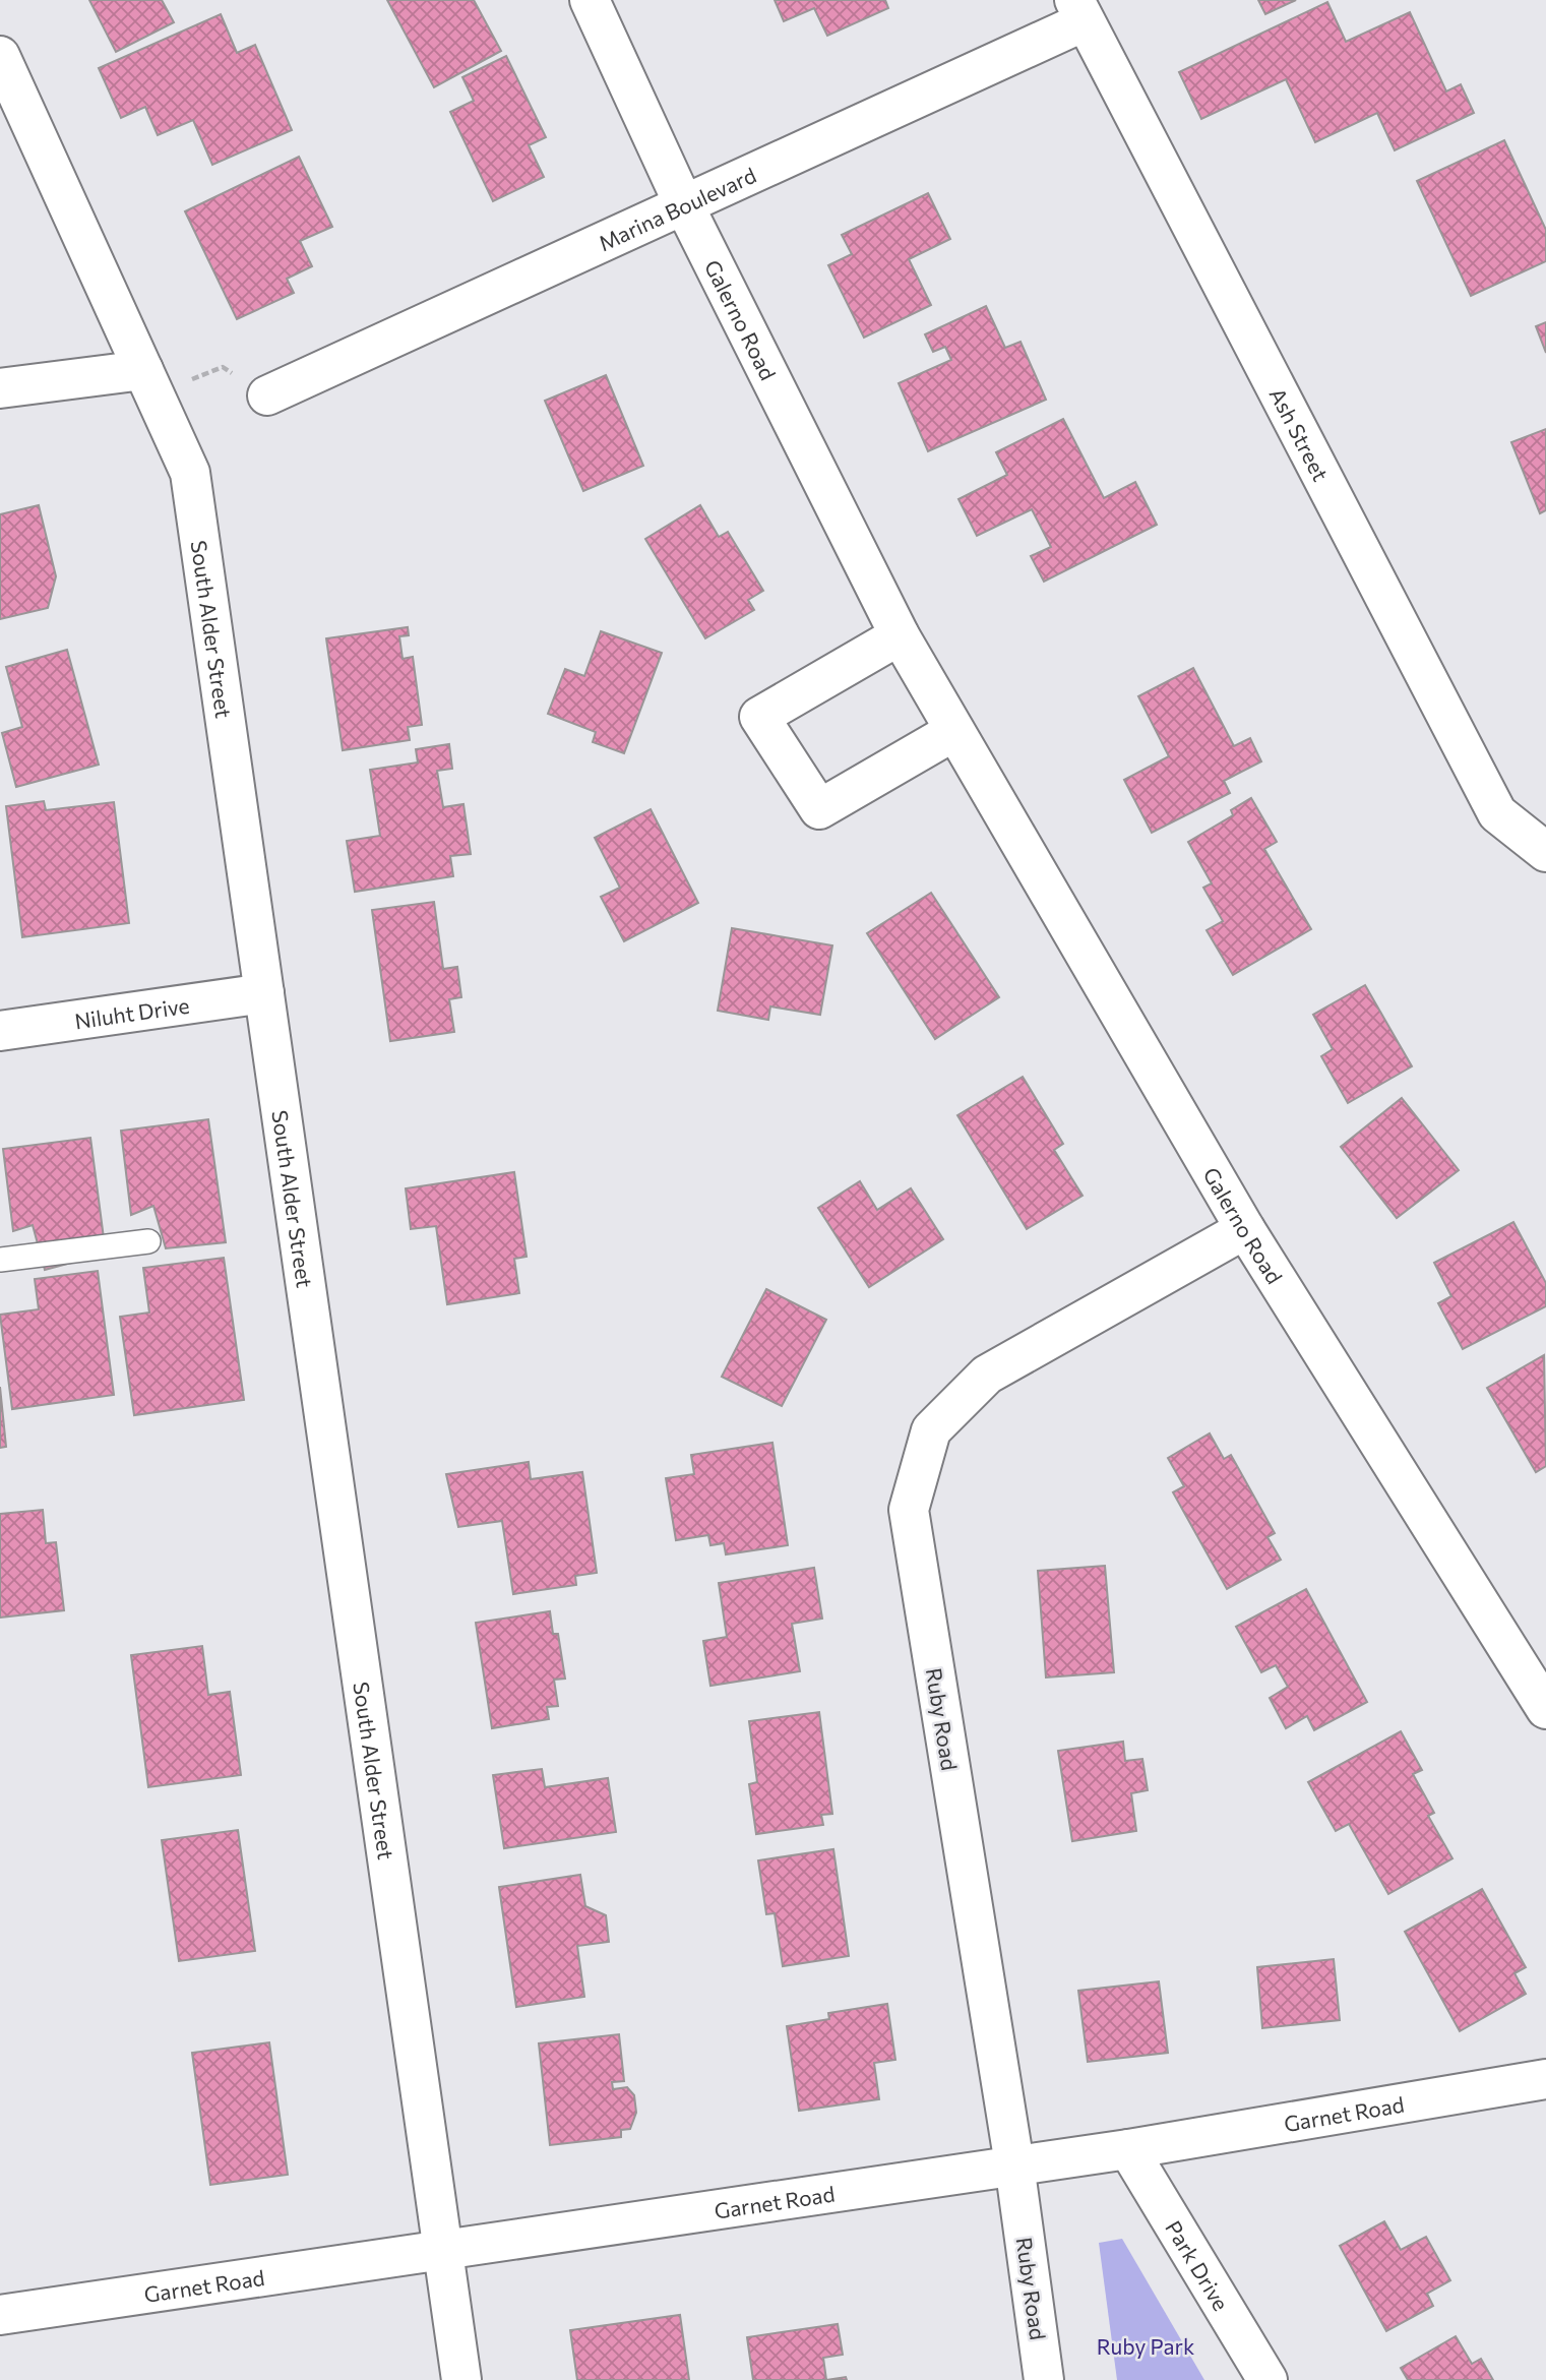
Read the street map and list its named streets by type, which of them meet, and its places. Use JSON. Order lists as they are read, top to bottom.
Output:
{
  "streets": {
    "street": [
      "Marina Boulevard",
      "Galerno Road",
      "Ash Street",
      "South Alder Street",
      "Niluht Drive",
      "Ruby Road",
      "Garnet Road",
      "Park Drive"
    ]
  },
  "crossings": [
    ["Marina Boulevard", "Galerno Road"],
    ["Marina Boulevard", "Ash Street"],
    ["Galerno Road", "Ruby Road"],
    ["South Alder Street", "Niluht Drive"],
    ["South Alder Street", "Garnet Road"],
    ["Ruby Road", "Garnet Road"],
    ["Garnet Road", "Park Drive"]
  ],
  "parks": ["Ruby Park"]
}
